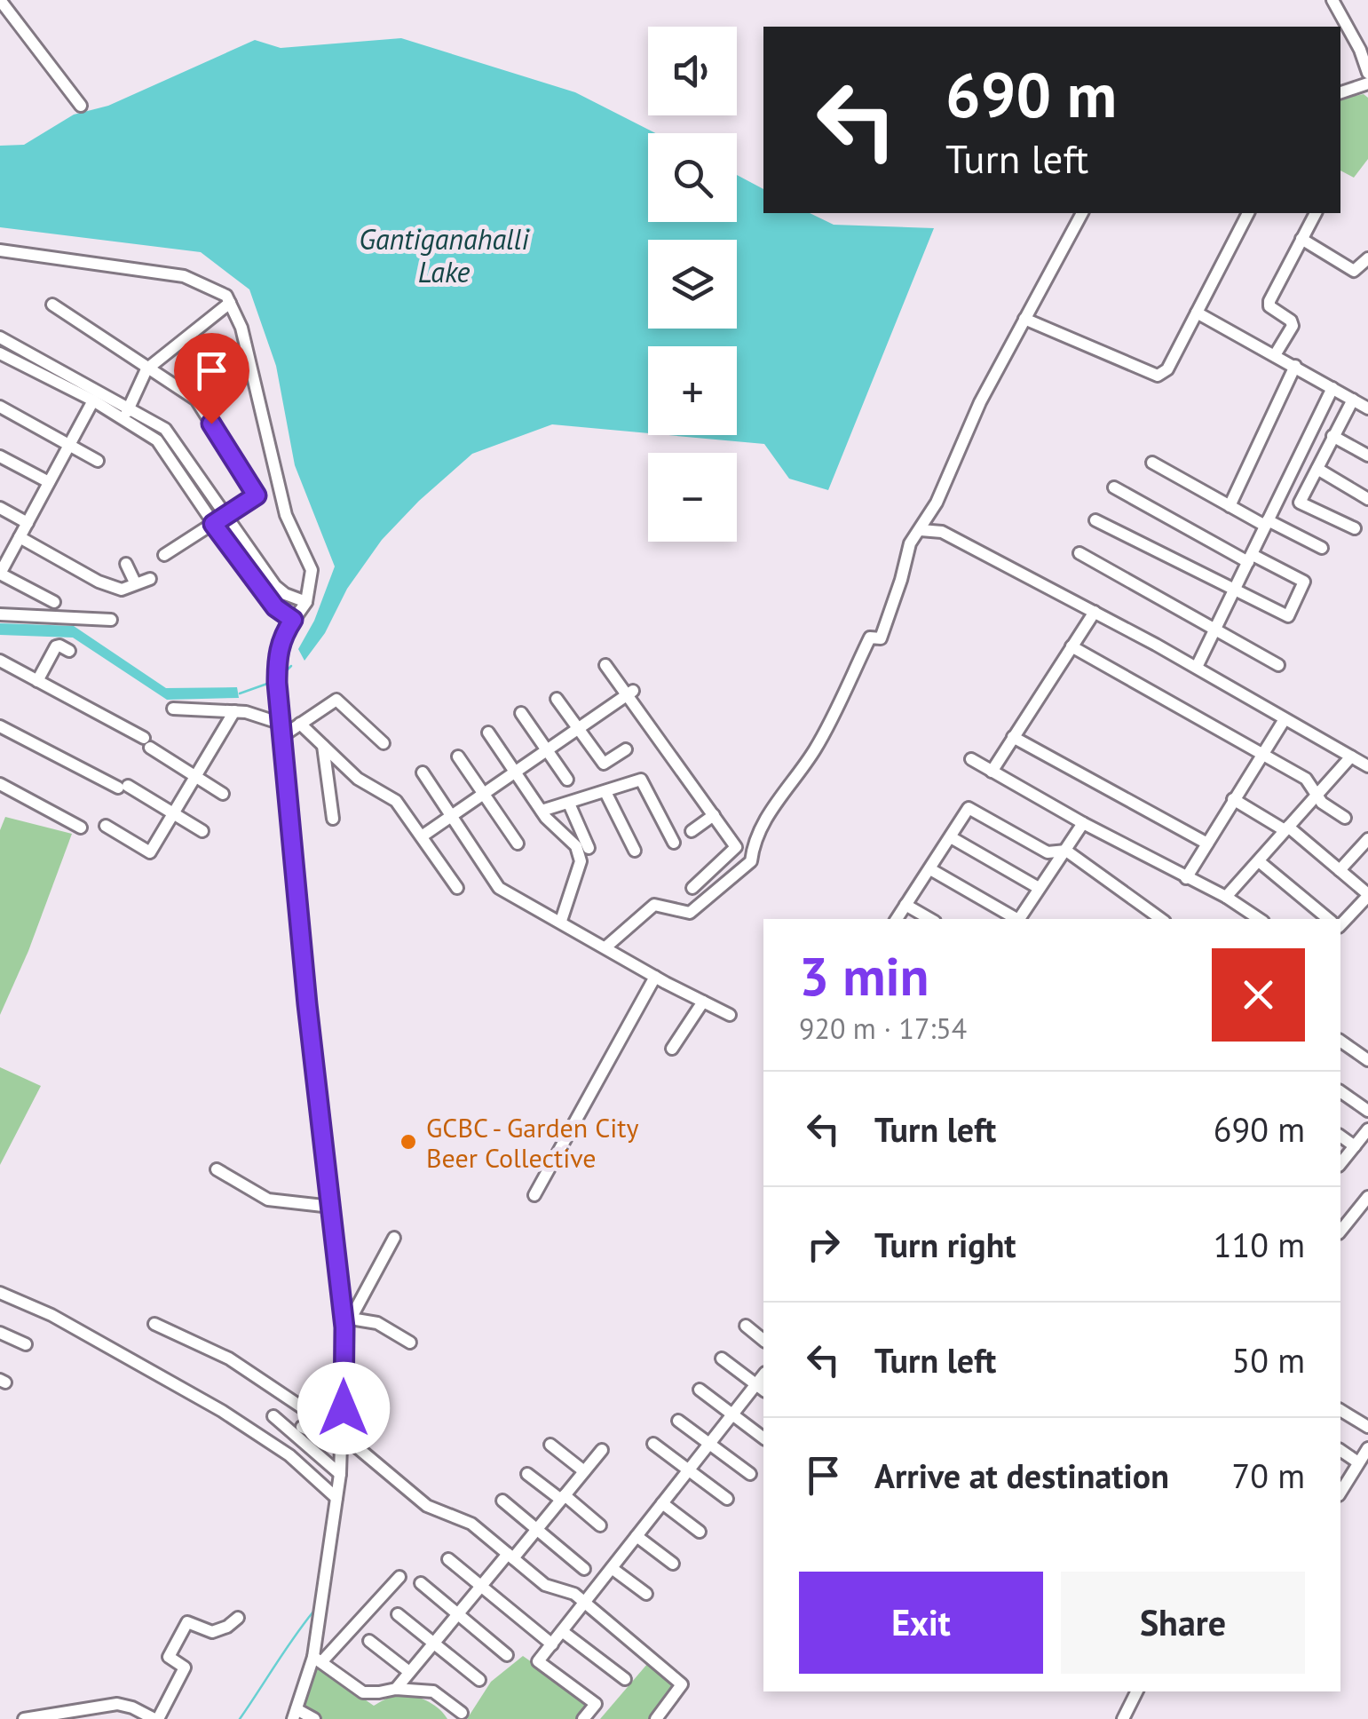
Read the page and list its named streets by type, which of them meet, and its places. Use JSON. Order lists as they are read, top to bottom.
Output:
{
  "water": ["Gantiganahalli Lake"],
  "places": ["GCBC - Garden City Beer Collective"],
  "page": {
    "map_buttons": ["+", "−"],
    "turn": ["690 m", "Turn left"],
    "heading": ["3 min", "920 m · 17:54"],
    "list": [
      {
        "name": "Turn left",
        "value": "690 m"
      },
      {
        "name": "Turn right",
        "value": "110 m"
      },
      {
        "name": "Turn left",
        "value": "50 m"
      },
      {
        "name": "Arrive at destination",
        "value": "70 m"
      }
    ],
    "buttons": ["Exit", "Share"]
  }
}
